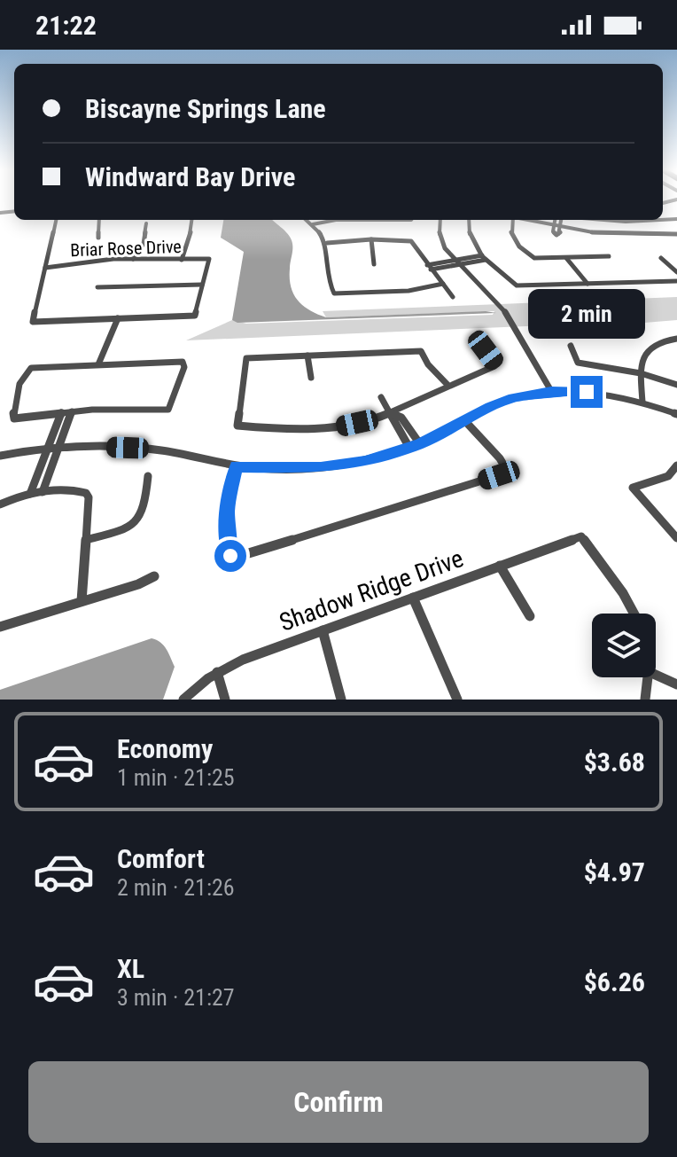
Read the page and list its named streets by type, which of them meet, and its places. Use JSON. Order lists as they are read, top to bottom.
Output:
{
  "streets": {
    "street": ["Briar Rose Drive", "Shadow Ridge Drive"]
  },
  "page": {
    "status": "21:22",
    "banner": ["Biscayne Springs Lane", "Windward Bay Drive"],
    "bubble": "2 min",
    "list": [
      {
        "name": "Economy",
        "note": "1 min · 21:25",
        "value": "$3.68"
      },
      {
        "name": "Comfort",
        "note": "2 min · 21:26",
        "value": "$4.97"
      },
      {
        "name": "XL",
        "note": "3 min · 21:27",
        "value": "$6.26"
      }
    ],
    "buttons": "Confirm"
  }
}
